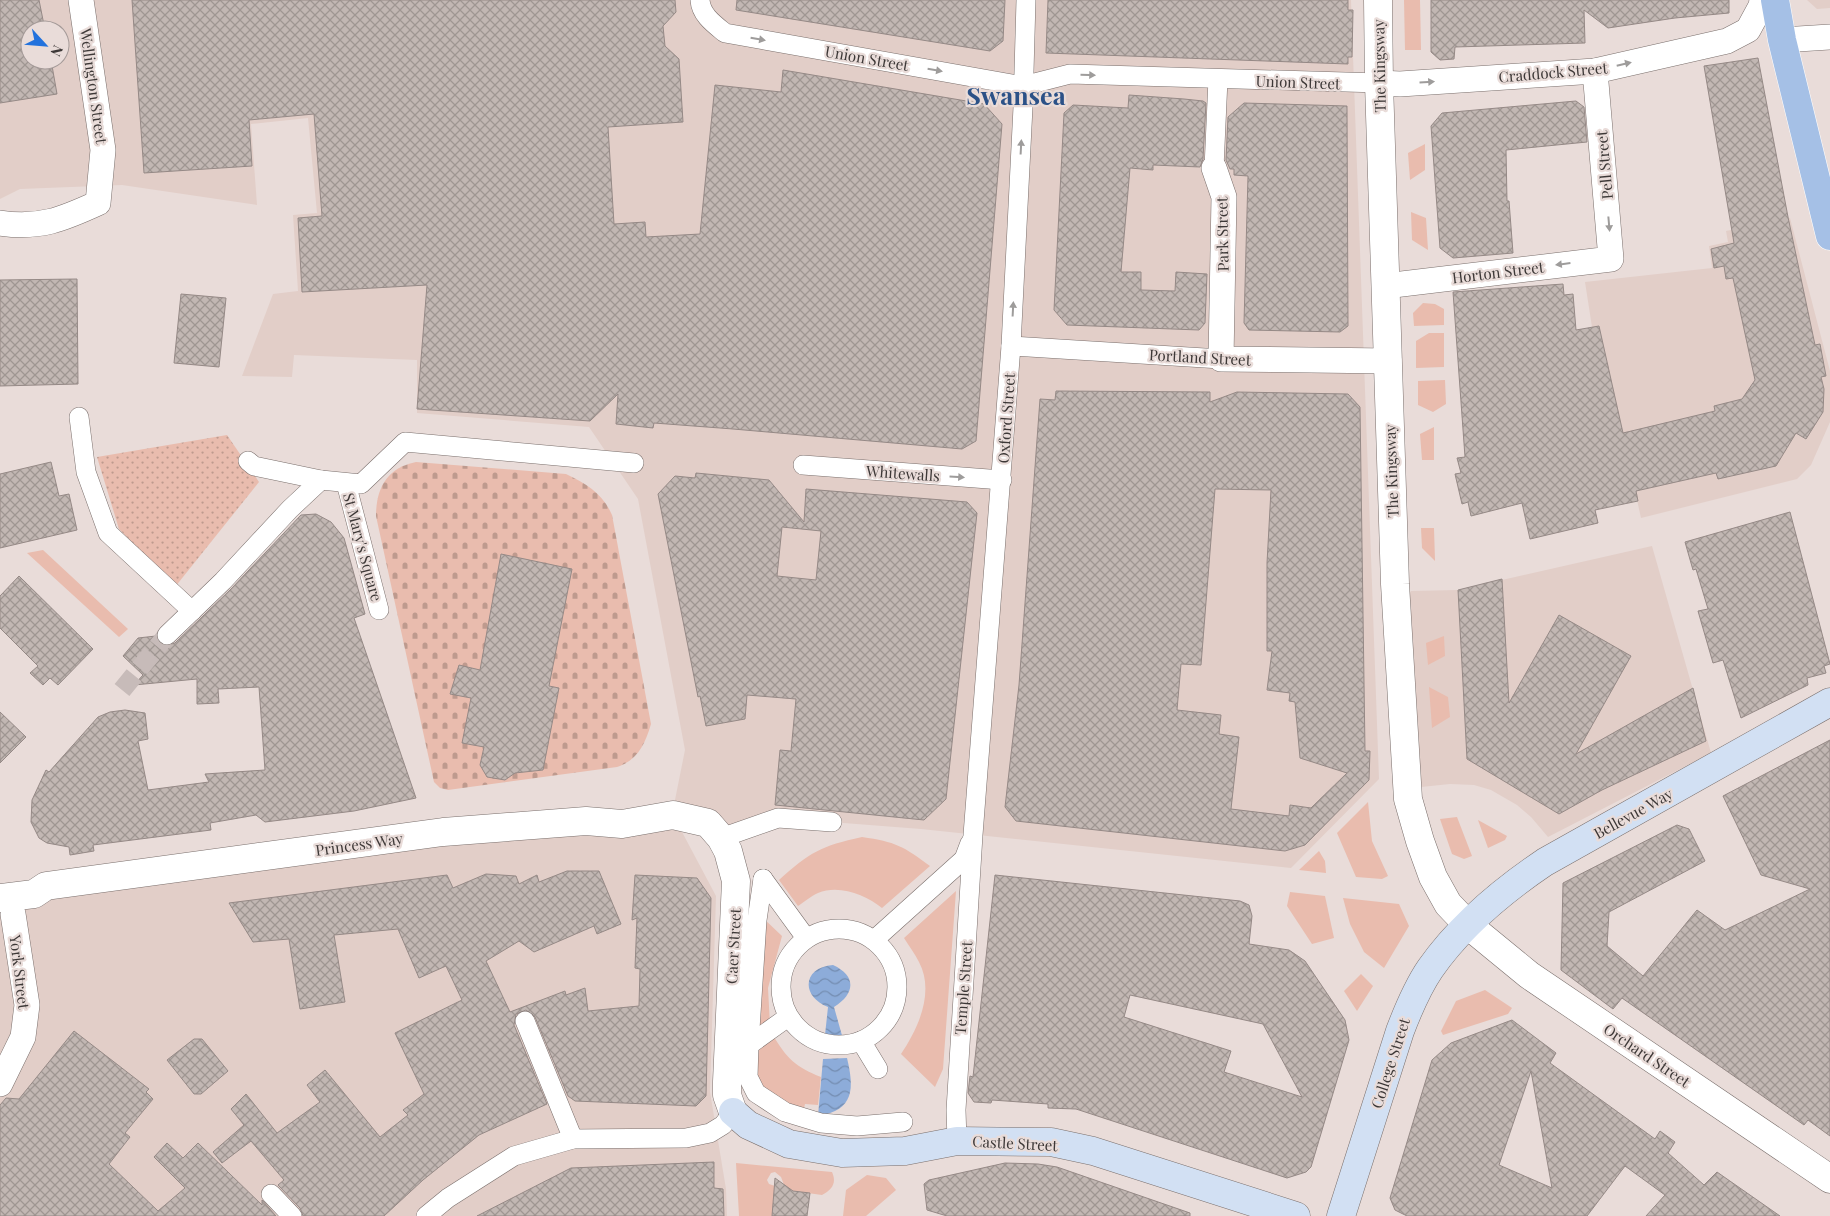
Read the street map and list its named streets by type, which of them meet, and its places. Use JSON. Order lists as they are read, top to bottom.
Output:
{
  "streets": {
    "main road": ["Bellevue Way", "College Street", "Castle Street"],
    "street": [
      "Union Street",
      "The Kingsway",
      "Craddock Street",
      "Wellington Street",
      "Pell Street",
      "Park Street",
      "Horton Street",
      "Portland Street",
      "Oxford Street",
      "Whitewalls",
      "St Mary's Square",
      "Princess Way",
      "Caer Street",
      "York Street",
      "Temple Street",
      "Orchard Street"
    ]
  },
  "crossings": [
    ["Union Street", "The Kingsway"],
    ["Union Street", "Craddock Street"],
    ["Union Street", "Park Street"],
    ["Union Street", "Oxford Street"],
    ["The Kingsway", "Craddock Street"],
    ["The Kingsway", "Horton Street"],
    ["The Kingsway", "Portland Street"],
    ["The Kingsway", "Bellevue Way"],
    ["The Kingsway", "Orchard Street"],
    ["The Kingsway", "College Street"],
    ["Craddock Street", "Pell Street"],
    ["Pell Street", "Horton Street"],
    ["Park Street", "Portland Street"],
    ["Portland Street", "Oxford Street"],
    ["Oxford Street", "Whitewalls"],
    ["Oxford Street", "Temple Street"],
    ["Bellevue Way", "Orchard Street"],
    ["Bellevue Way", "College Street"],
    ["Princess Way", "Caer Street"],
    ["Princess Way", "York Street"],
    ["Caer Street", "Castle Street"],
    ["Temple Street", "Castle Street"],
    ["Orchard Street", "College Street"]
  ],
  "one_way": [
    "Union Street",
    "Craddock Street",
    "Pell Street",
    "Horton Street",
    "Whitewalls"
  ],
  "districts": ["Swansea"],
  "north": "bottom right"
}
